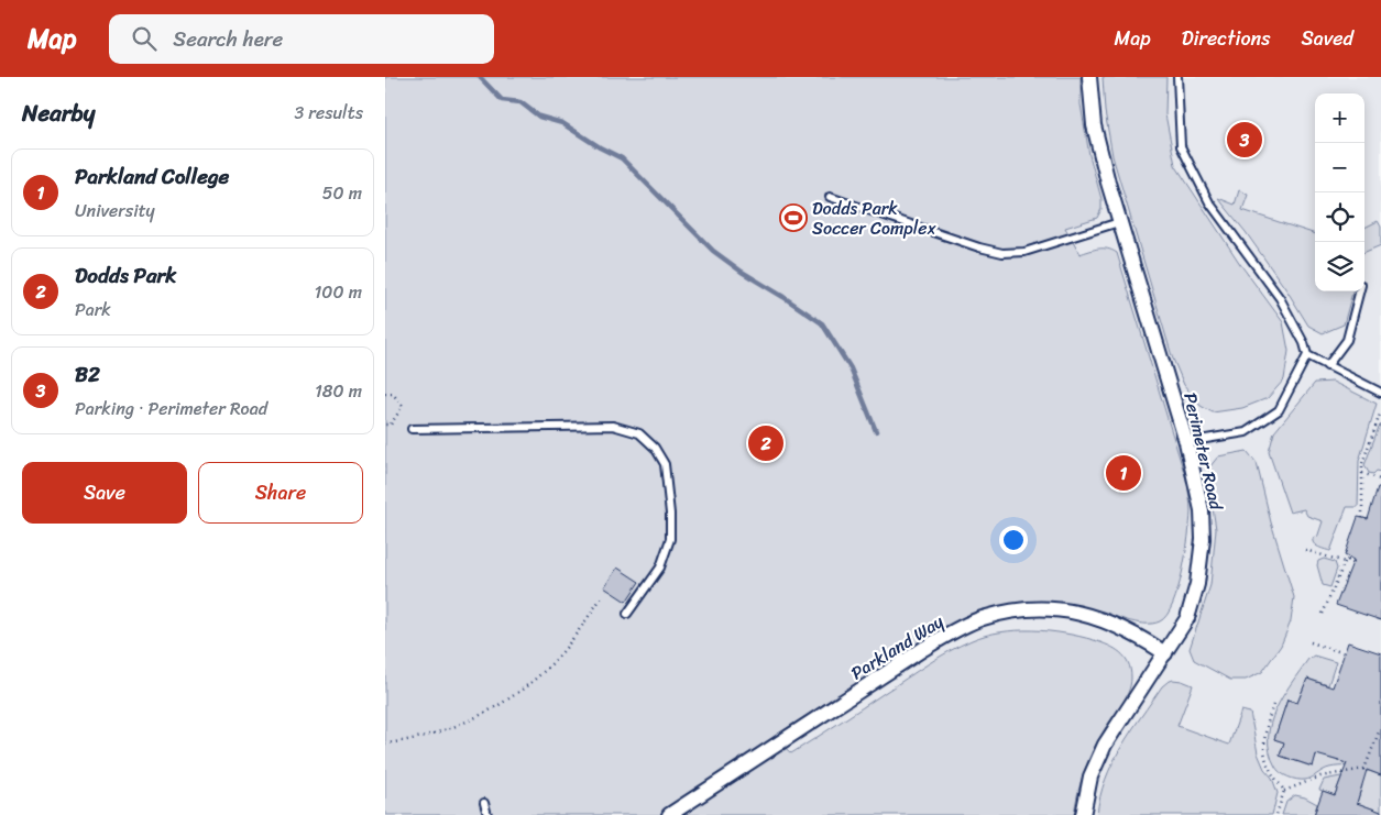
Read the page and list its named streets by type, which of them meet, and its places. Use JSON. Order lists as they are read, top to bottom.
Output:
{
  "streets": {
    "street": ["Perimeter Road", "Parkland Way"]
  },
  "crossings": [
    ["Perimeter Road", "Parkland Way"]
  ],
  "places": {
    "sports": ["Dodds Park Soccer Complex"]
  },
  "page": {
    "header": "Map",
    "search": "Search here",
    "nav": ["Map", "Directions", "Saved"],
    "heading": ["Nearby", "3 results"],
    "map_buttons": ["+", "−"],
    "pins": ["3", "2", "1"],
    "list": [
      {
        "mark": "1",
        "name": "Parkland College",
        "note": "University",
        "value": "50 m"
      },
      {
        "mark": "2",
        "name": "Dodds Park",
        "note": "Park",
        "value": "100 m"
      },
      {
        "mark": "3",
        "name": "B2",
        "note": "Parking · Perimeter Road",
        "value": "180 m"
      }
    ],
    "buttons": ["Save", "Share"]
  }
}
